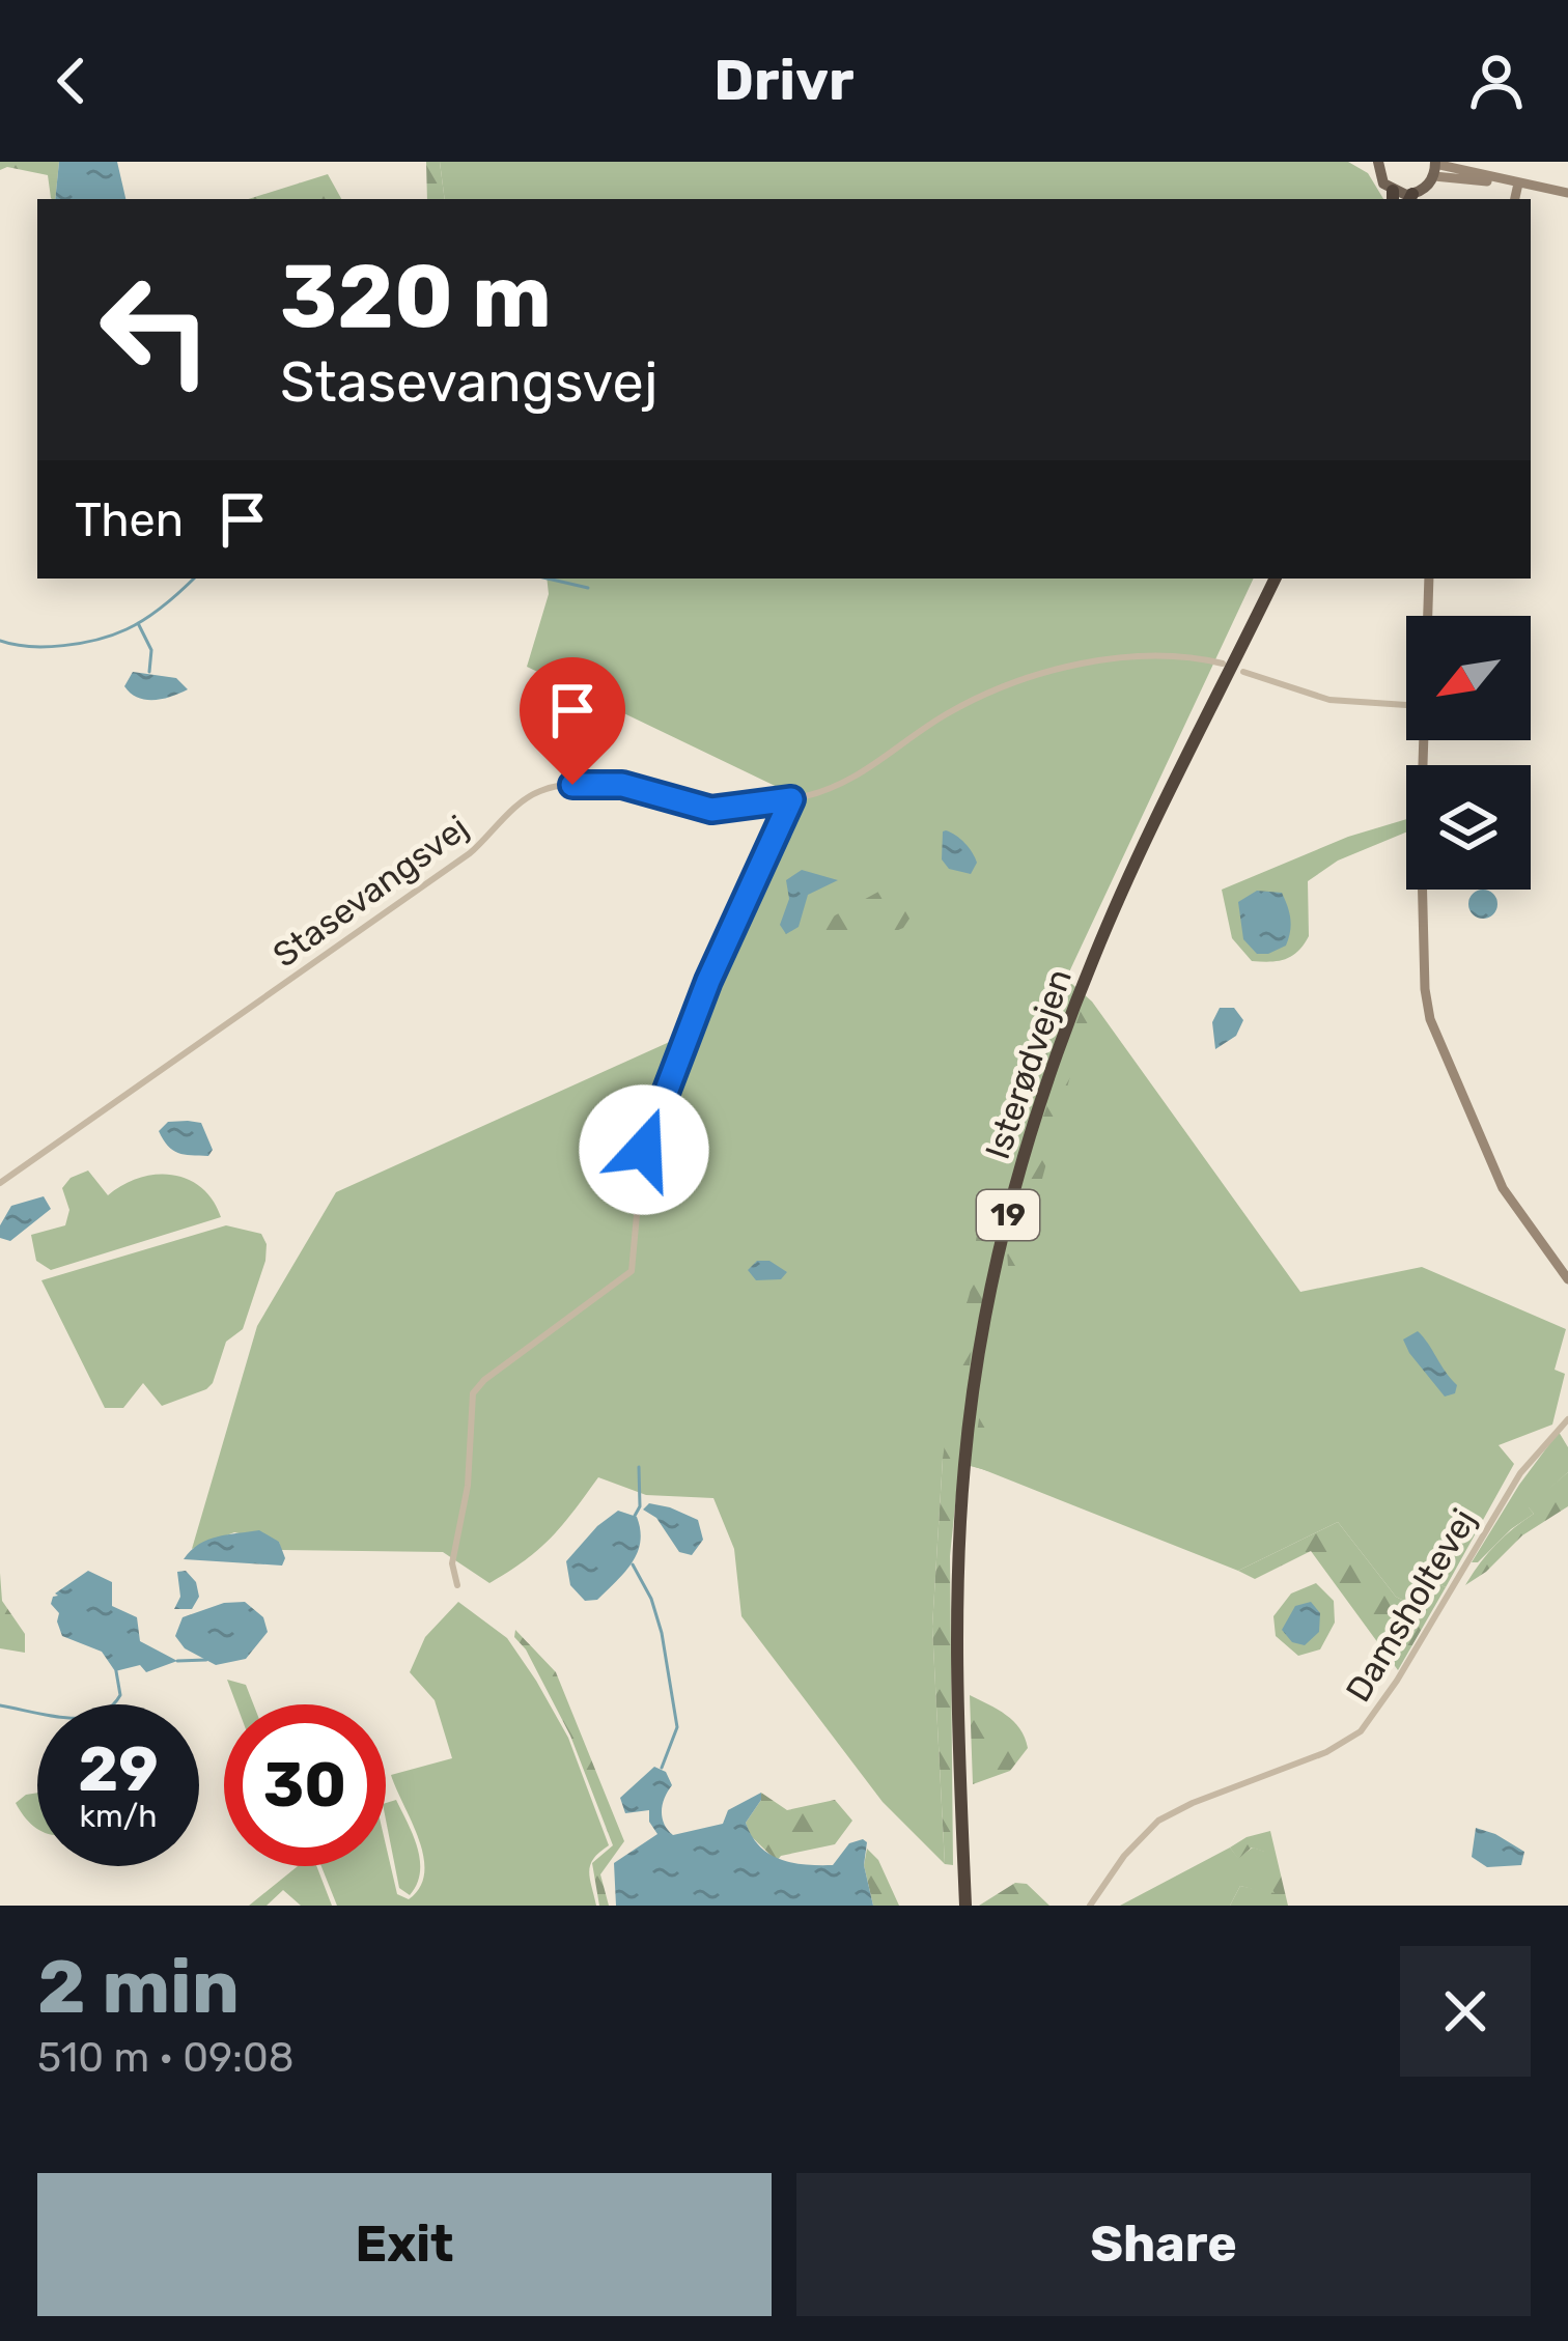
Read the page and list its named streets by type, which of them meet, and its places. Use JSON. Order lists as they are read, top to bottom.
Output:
{
  "streets": {
    "highway": ["Isterødvejen", "19"],
    "street": ["Stasevangsvej", "Damsholtevej"]
  },
  "north": "bottom left",
  "page": {
    "header": "Drivr",
    "turn": ["320 m", "Stasevangsvej"],
    "then": "Then",
    "speed": "29 km/h",
    "limit": "30",
    "heading": ["2 min", "510 m · 09:08"],
    "buttons": ["Exit", "Share"]
  }
}
